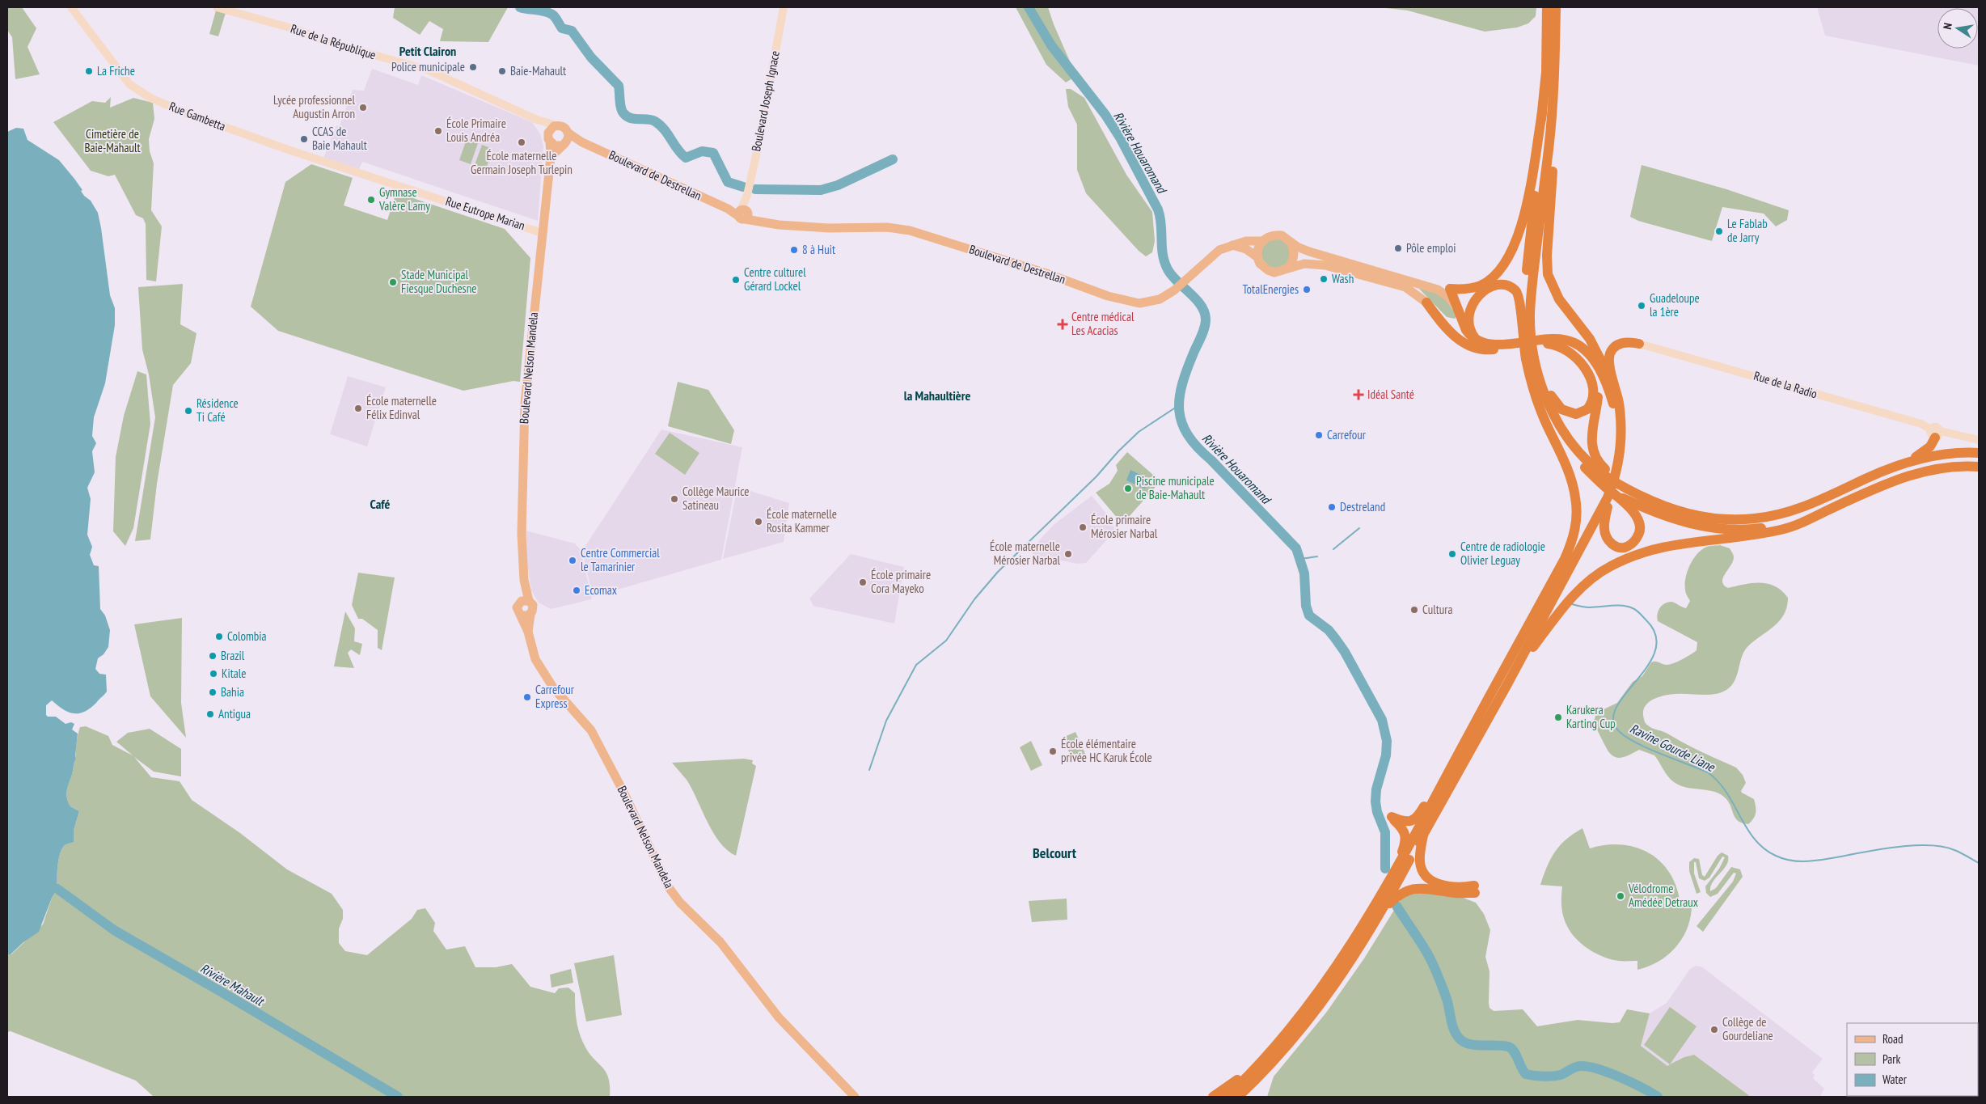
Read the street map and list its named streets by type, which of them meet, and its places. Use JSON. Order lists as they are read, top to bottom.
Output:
{
  "streets": {
    "main road": ["Boulevard de Destrellan", "Boulevard Nelson Mandela"],
    "street": [
      "Rue de la République",
      "Boulevard Joseph Ignace",
      "Rue Gambetta",
      "Rue Eutrope Marian",
      "Rue de la Radio"
    ]
  },
  "crossings": [
    ["Rue de la République", "Boulevard de Destrellan"],
    ["Rue de la République", "Boulevard Nelson Mandela"],
    ["Boulevard Joseph Ignace", "Boulevard de Destrellan"],
    ["Rue Gambetta", "Rue Eutrope Marian"],
    ["Boulevard de Destrellan", "Boulevard Nelson Mandela"],
    ["Rue Eutrope Marian", "Boulevard Nelson Mandela"]
  ],
  "districts": [
    "Petit Clairon",
    "la Mahaultière",
    "Café",
    "Belcourt"
  ],
  "water": ["Rivière Houaromand", "Ravine Gourde Liane", "Rivière Mahault"],
  "parks": ["Cimetière de Baie-Mahault"],
  "places": {
    "other": [
      "Police municipale",
      "La Friche",
      "Baie-Mahault",
      "Lycée professionnel Augustin Arron",
      "École Primaire Louis Andréa",
      "CCAS de Baie Mahault",
      "École maternelle Germain Joseph Turlepin",
      "Gymnase Valère Lamy",
      "Le Fablab de Jarry",
      "Pôle emploi",
      "8 à Huit",
      "Wash",
      "Centre culturel Gérard Lockel",
      "Stade Municipal Fiesque Duchesne",
      "TotalEnergies",
      "Guadeloupe la 1ère",
      "École maternelle Félix Edinval",
      "Résidence Ti Café",
      "Carrefour",
      "Piscine municipale de Baie-Mahault",
      "Collège Maurice Satineau",
      "Destreland",
      "École maternelle Rosita Kammer",
      "École primaire Mérosier Narbal",
      "École maternelle Mérosier Narbal",
      "Centre de radiologie Olivier Leguay",
      "Centre Commercial le Tamarinier",
      "École primaire Cora Mayeko",
      "Ecomax",
      "Cultura",
      "Colombia",
      "Brazil",
      "Kitale",
      "Bahia",
      "Carrefour Express",
      "Antigua",
      "Karukera Karting Cup",
      "École élémentaire privée HC Karuk École",
      "Vélodrome Amédée Detraux",
      "Collège de Gourdeliane"
    ],
    "health": ["Centre médical Les Acacias", "Idéal Santé"]
  },
  "legend": ["Road", "Park", "Water"],
  "north": "left"
}
